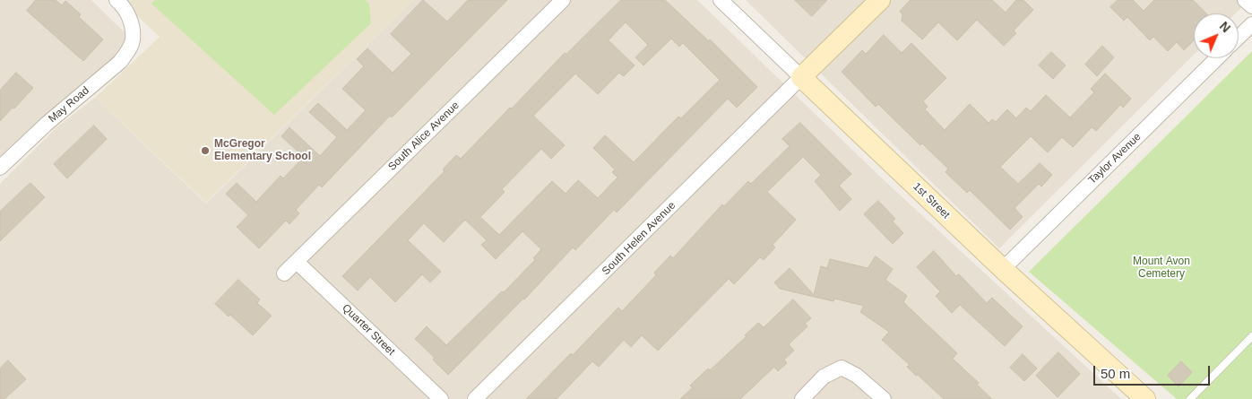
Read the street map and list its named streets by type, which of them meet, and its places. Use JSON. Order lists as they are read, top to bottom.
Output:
{
  "streets": {
    "street": [
      "May Road",
      "South Alice Avenue",
      "Taylor Avenue",
      "1st Street",
      "South Helen Avenue",
      "Quarter Street"
    ]
  },
  "crossings": [
    ["South Alice Avenue", "Quarter Street"],
    ["Taylor Avenue", "1st Street"],
    ["1st Street", "South Helen Avenue"]
  ],
  "parks": ["Mount Avon Cemetery"],
  "places": ["McGregor Elementary School"],
  "scale_bar": "50 m",
  "north": "top right"
}
